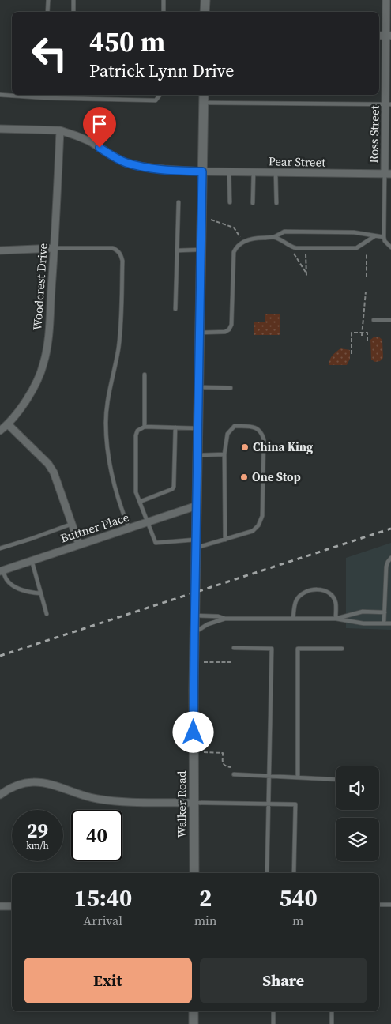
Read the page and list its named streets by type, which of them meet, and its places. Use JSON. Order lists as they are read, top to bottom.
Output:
{
  "streets": {
    "street": [
      "Ross Street",
      "Pear Street",
      "Woodcrest Drive",
      "Buttner Place",
      "Walker Road"
    ]
  },
  "crossings": [
    ["Ross Street", "Pear Street"],
    ["Pear Street", "Woodcrest Drive"],
    ["Pear Street", "Walker Road"],
    ["Buttner Place", "Walker Road"]
  ],
  "places": ["China King", "One Stop"],
  "page": {
    "turn": ["450 m", "Patrick Lynn Drive"],
    "speed": "29 km/h",
    "limit": "40",
    "eta": [
      "15:40",
      "Arrival",
      "2",
      "min",
      "540",
      "m"
    ],
    "buttons": ["Exit", "Share"]
  }
}
